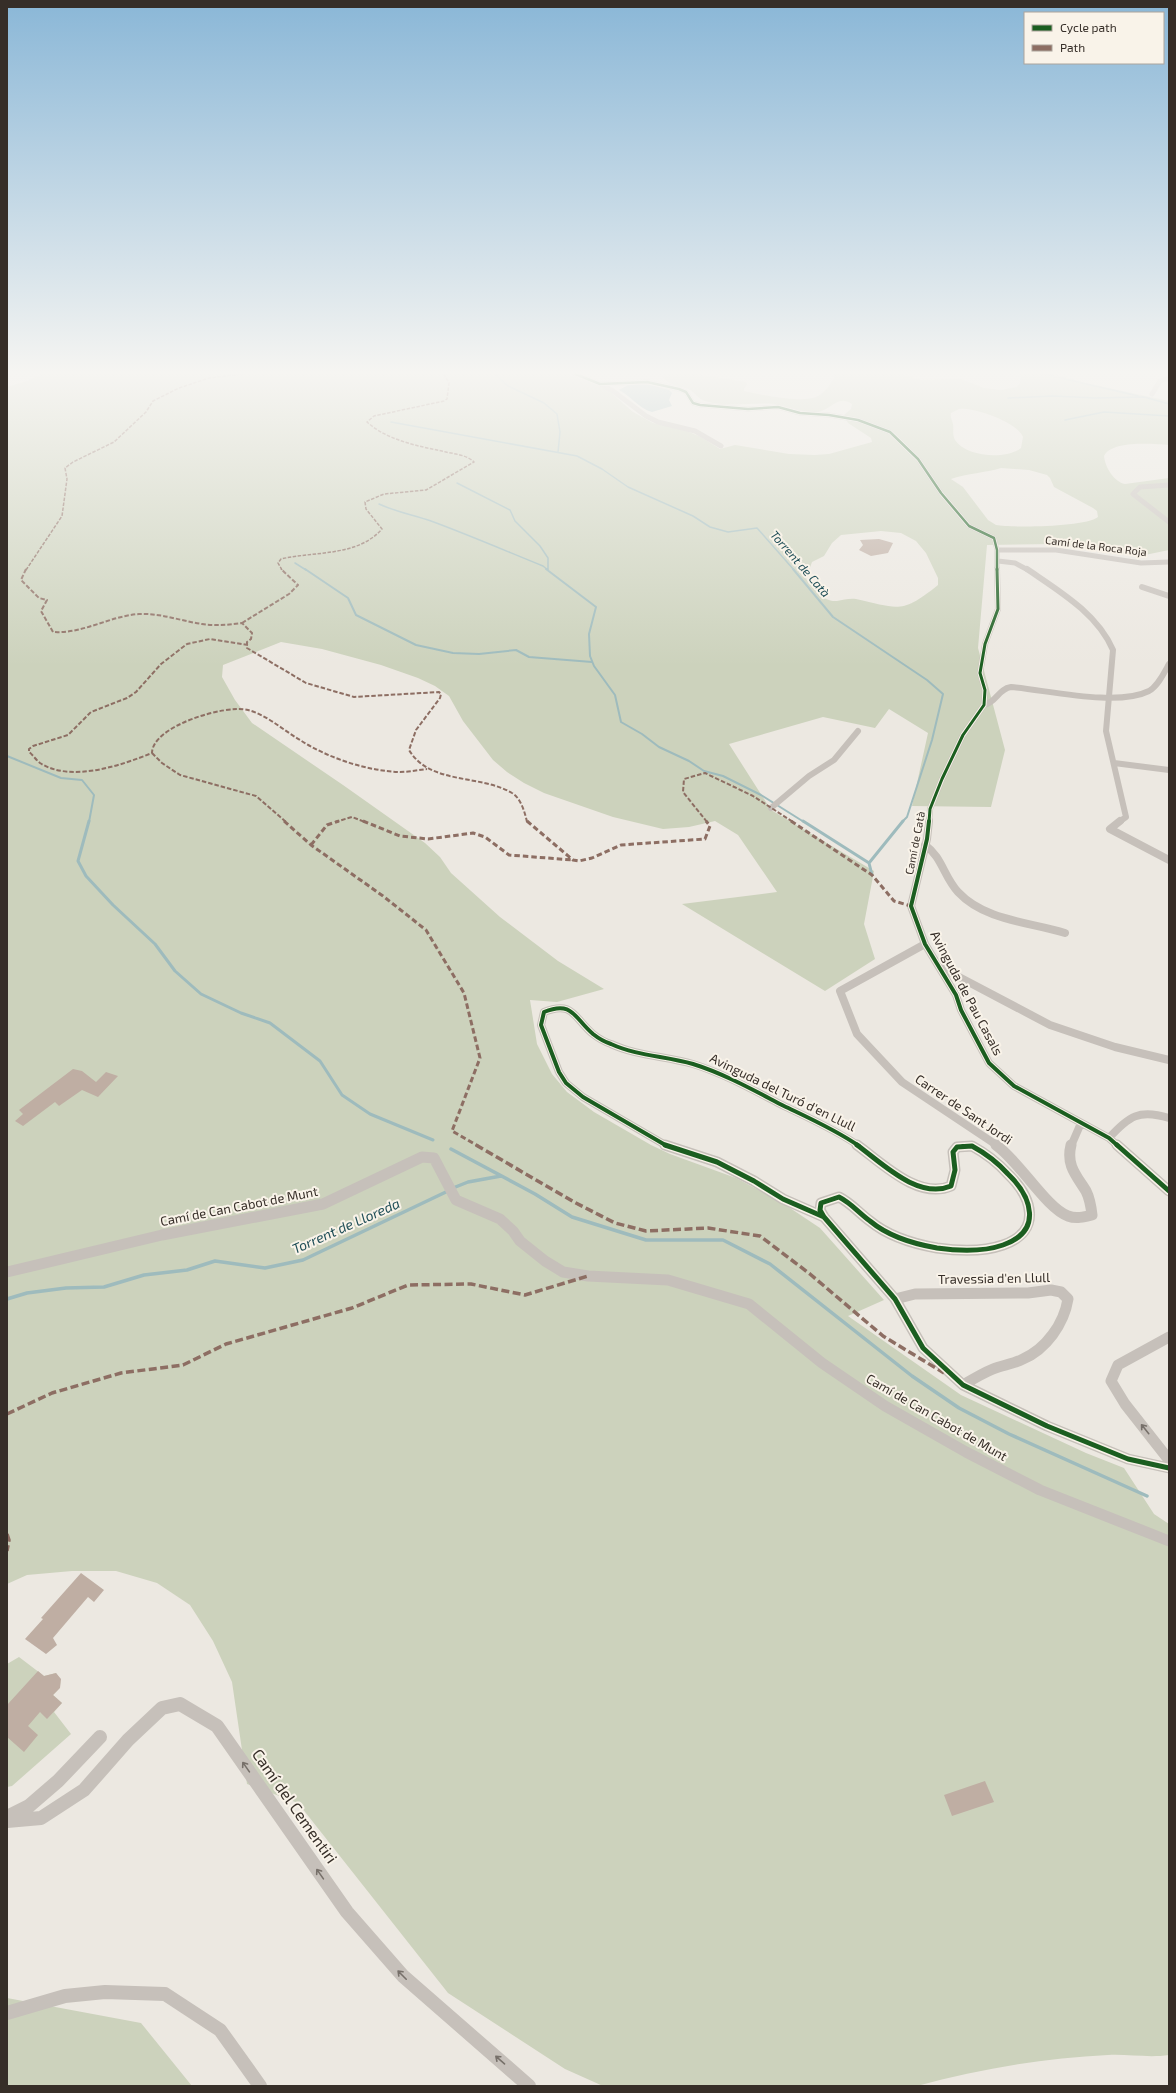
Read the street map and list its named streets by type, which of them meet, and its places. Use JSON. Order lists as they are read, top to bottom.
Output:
{
  "streets": {
    "street": [
      "Camí de la Roca Roja",
      "Camí de Catà",
      "Avinguda de Pau Casals",
      "Avinguda del Turó d'en Llull",
      "Carrer de Sant Jordi",
      "Camí de Can Cabot de Munt",
      "Travessia d'en Llull",
      "Camí del Cementiri"
    ]
  },
  "crossings": [
    ["Camí de Catà", "Avinguda de Pau Casals"],
    ["Avinguda de Pau Casals", "Carrer de Sant Jordi"],
    ["Avinguda del Turó d'en Llull", "Travessia d'en Llull"]
  ],
  "water": ["Torrent de Catà", "Torrent de Lloreda"],
  "legend": ["Cycle path", "Path"]
}
